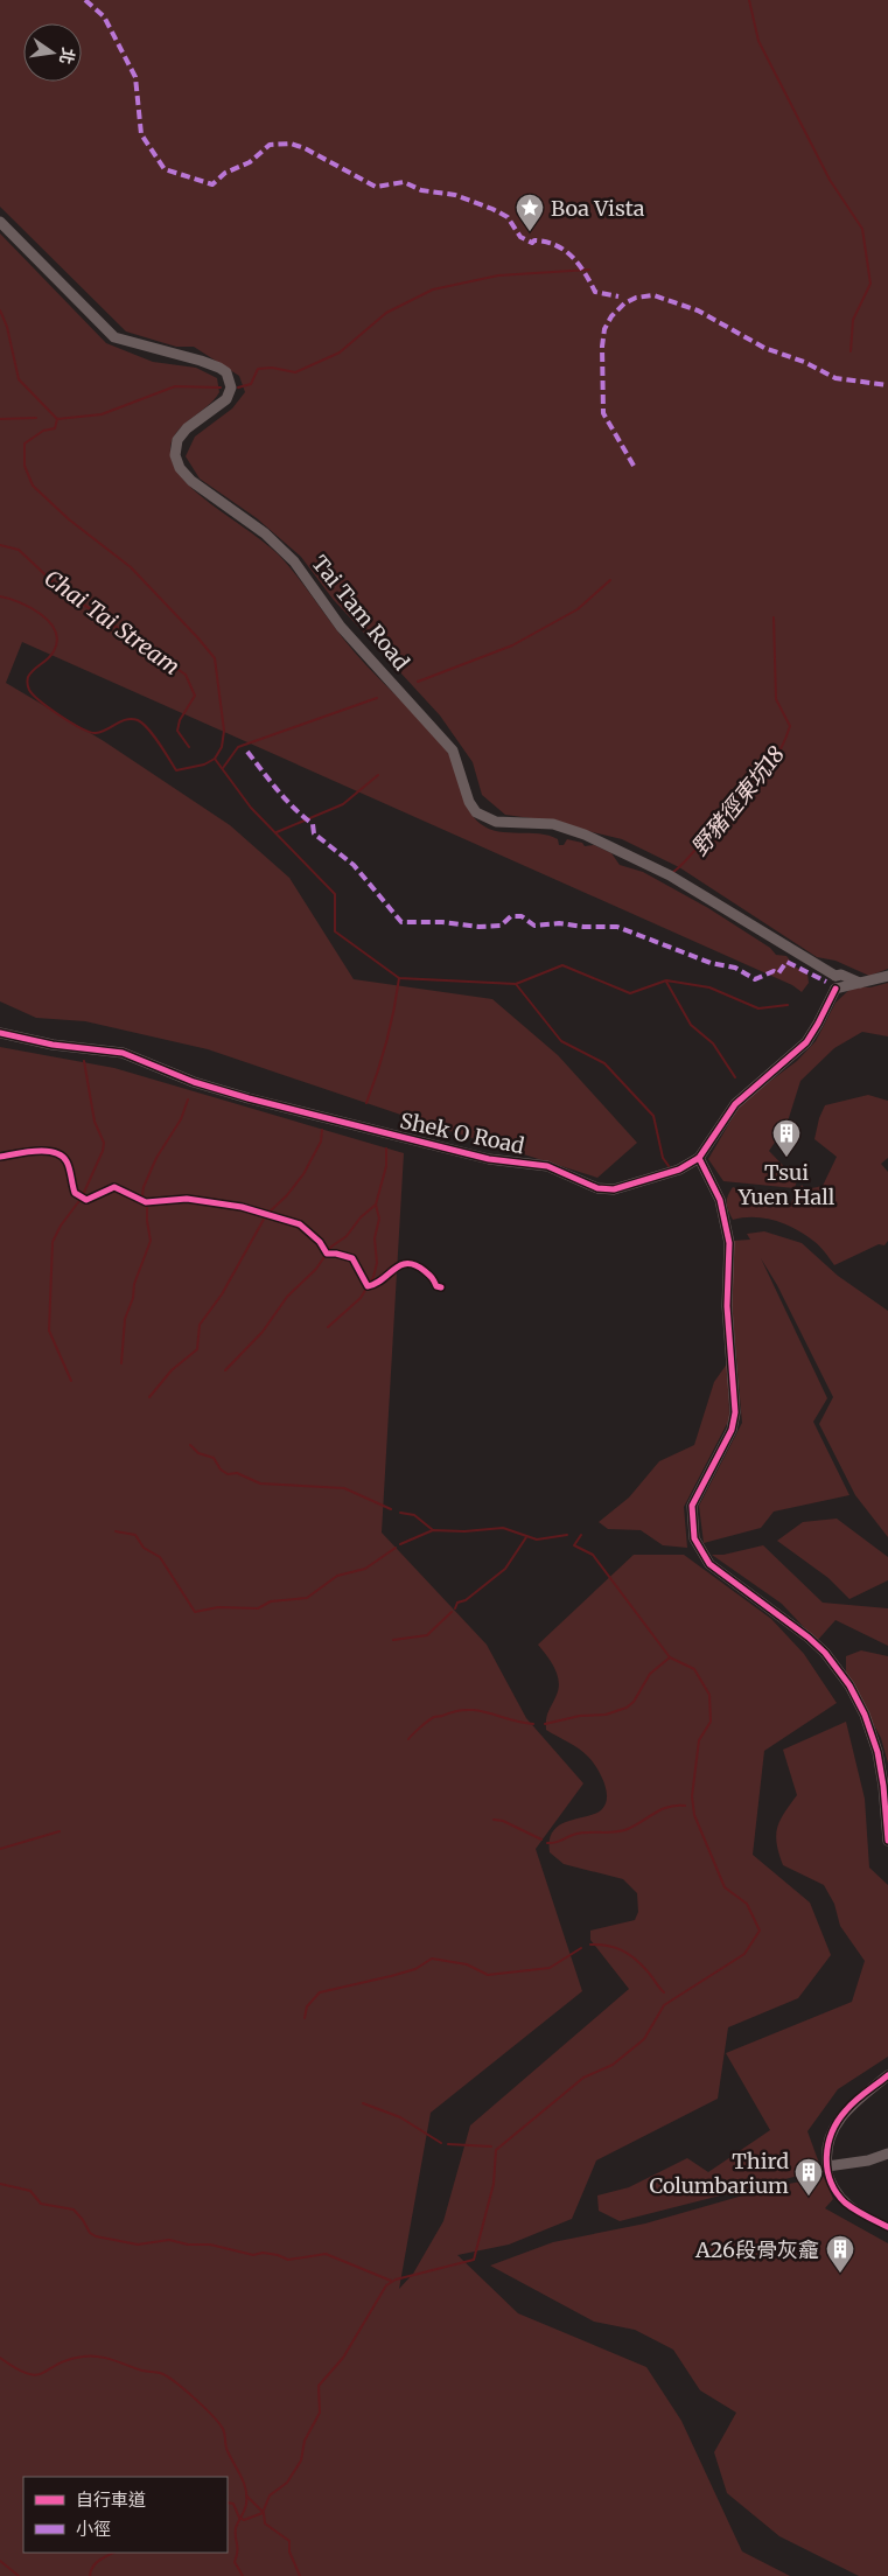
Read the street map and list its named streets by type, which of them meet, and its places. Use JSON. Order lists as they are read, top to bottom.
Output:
{
  "streets": {
    "street": ["Tai Tam Road", "Shek O Road"]
  },
  "crossings": [
    ["Tai Tam Road", "Shek O Road"]
  ],
  "water": ["Chai Tai Stream", "野豬徑東坑18"],
  "places": {
    "place": ["Boa Vista"],
    "building": ["Tsui Yuen Hall", "Third Columbarium", "A26段骨灰龕"]
  },
  "legend": ["自行車道", "小徑"],
  "north": "right"
}
